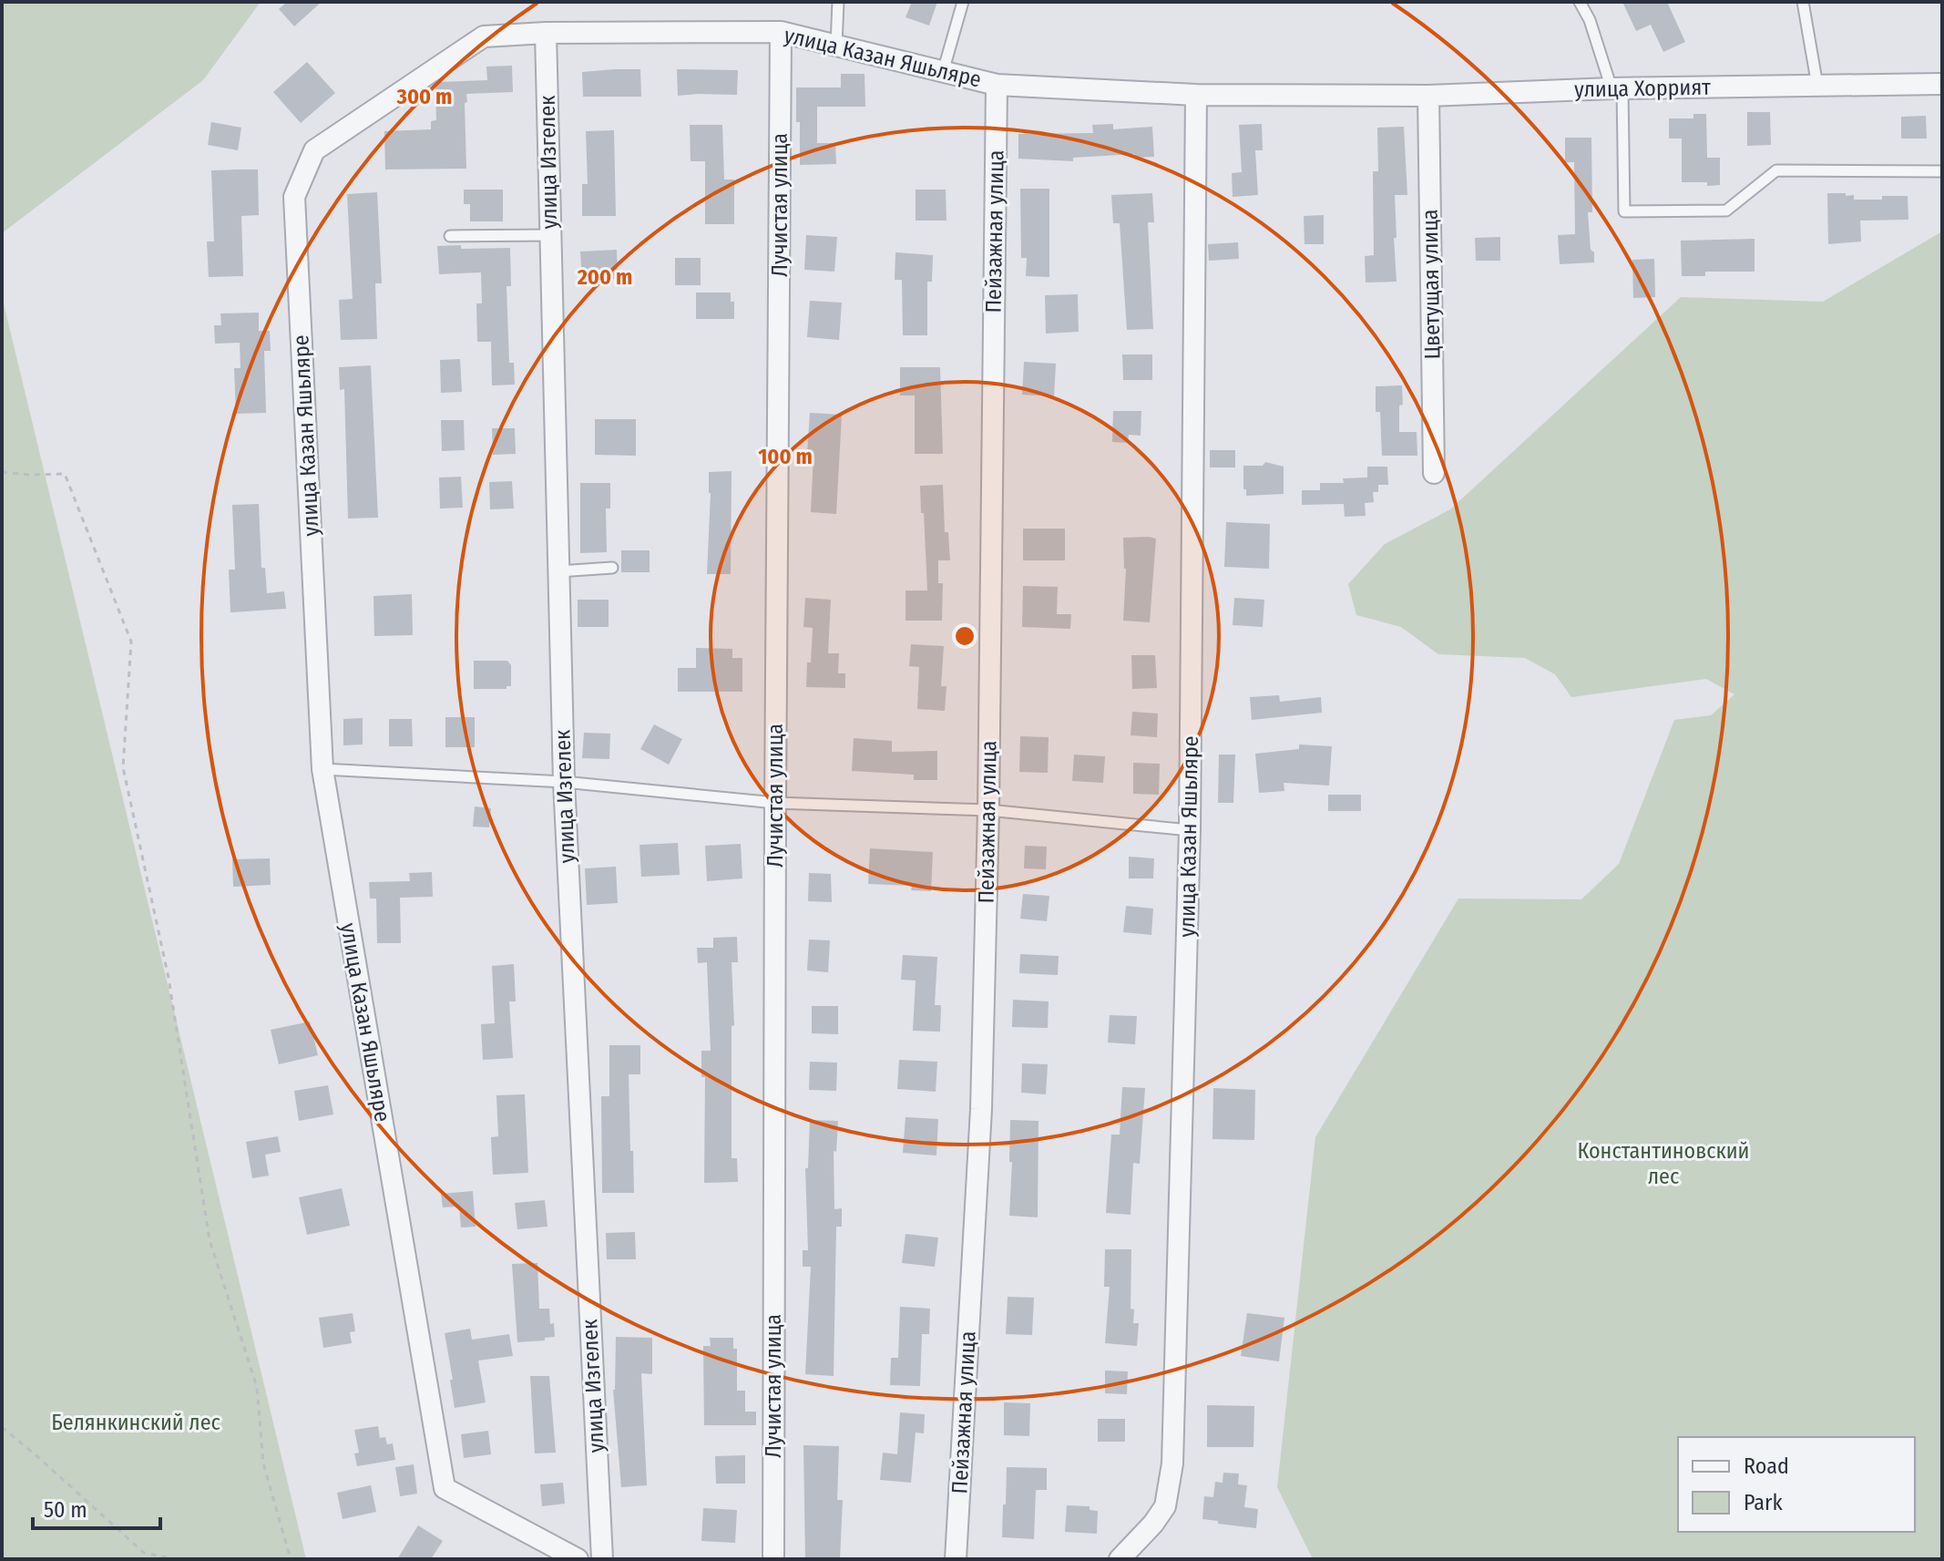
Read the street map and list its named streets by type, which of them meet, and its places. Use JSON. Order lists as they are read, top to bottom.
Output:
{
  "streets": {
    "street": [
      "улица Казан Яшьляре",
      "улица Хоррият",
      "улица Изгелек",
      "Лучистая улица",
      "Пейзажная улица",
      "Цветущая улица"
    ]
  },
  "crossings": [
    ["улица Казан Яшьляре", "улица Хоррият"],
    ["улица Казан Яшьляре", "улица Изгелек"],
    ["улица Казан Яшьляре", "Лучистая улица"],
    ["улица Казан Яшьляре", "Пейзажная улица"],
    ["улица Хоррият", "Цветущая улица"]
  ],
  "parks": ["Константиновский лес", "Белянкинский лес"],
  "legend": ["Road", "Park"],
  "scale_bar": "50 m",
  "rings": ["300 m", "200 m", "100 m"]
}
